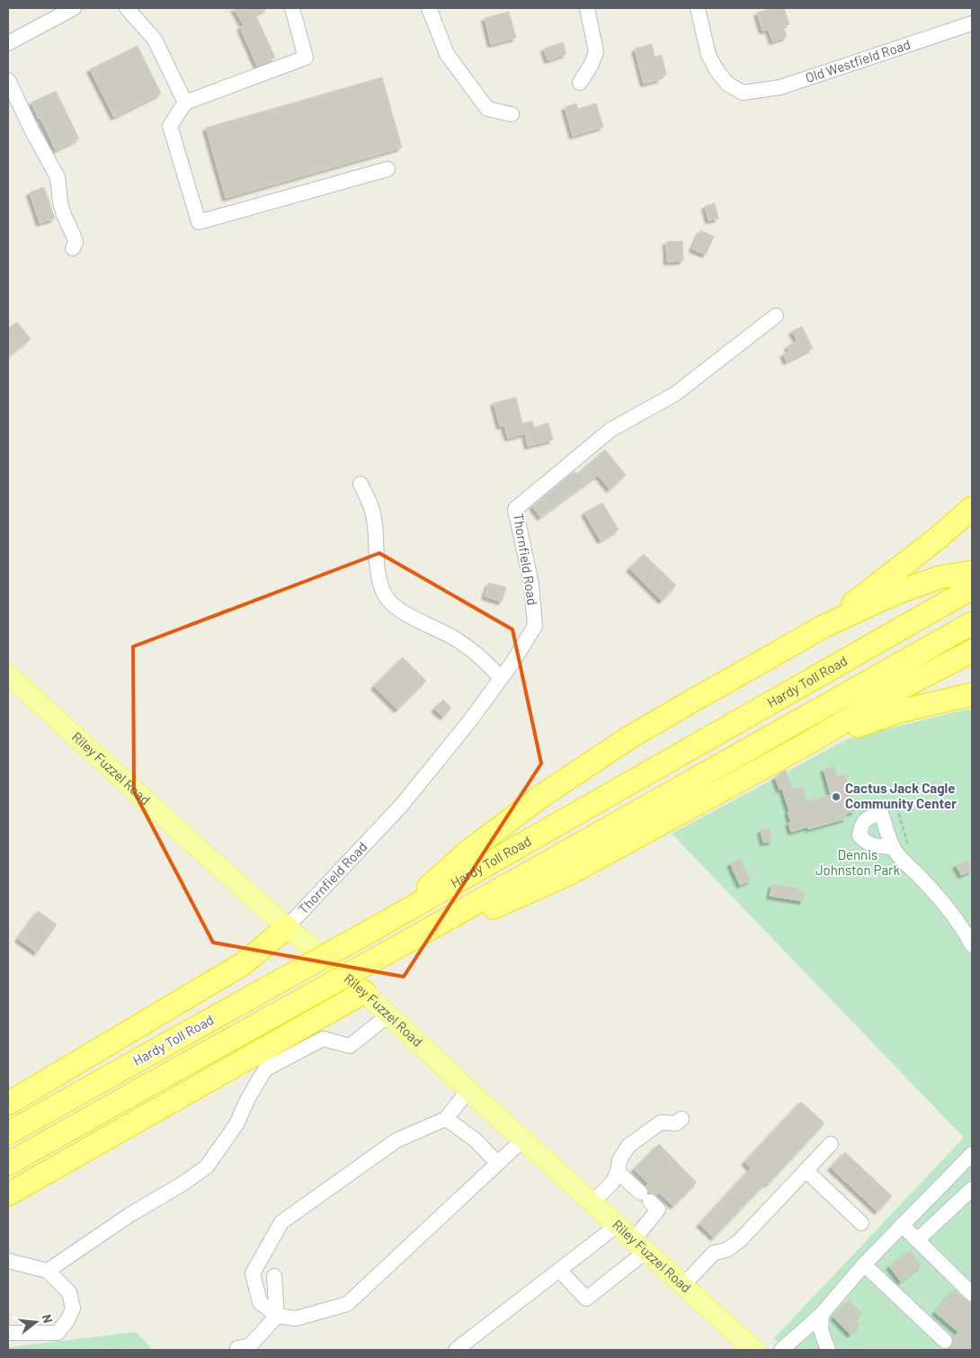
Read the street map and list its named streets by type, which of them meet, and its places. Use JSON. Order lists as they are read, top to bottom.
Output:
{
  "streets": {
    "highway": ["Hardy Toll Road"],
    "main road": ["Riley Fuzzel Road"],
    "street": ["Old Westfield Road", "Thornfield Road"]
  },
  "crossings": [
    ["Thornfield Road", "Riley Fuzzel Road"]
  ],
  "parks": ["Dennis Johnston Park"],
  "places": ["Cactus Jack Cagle Community Center"],
  "north": "right"
}
